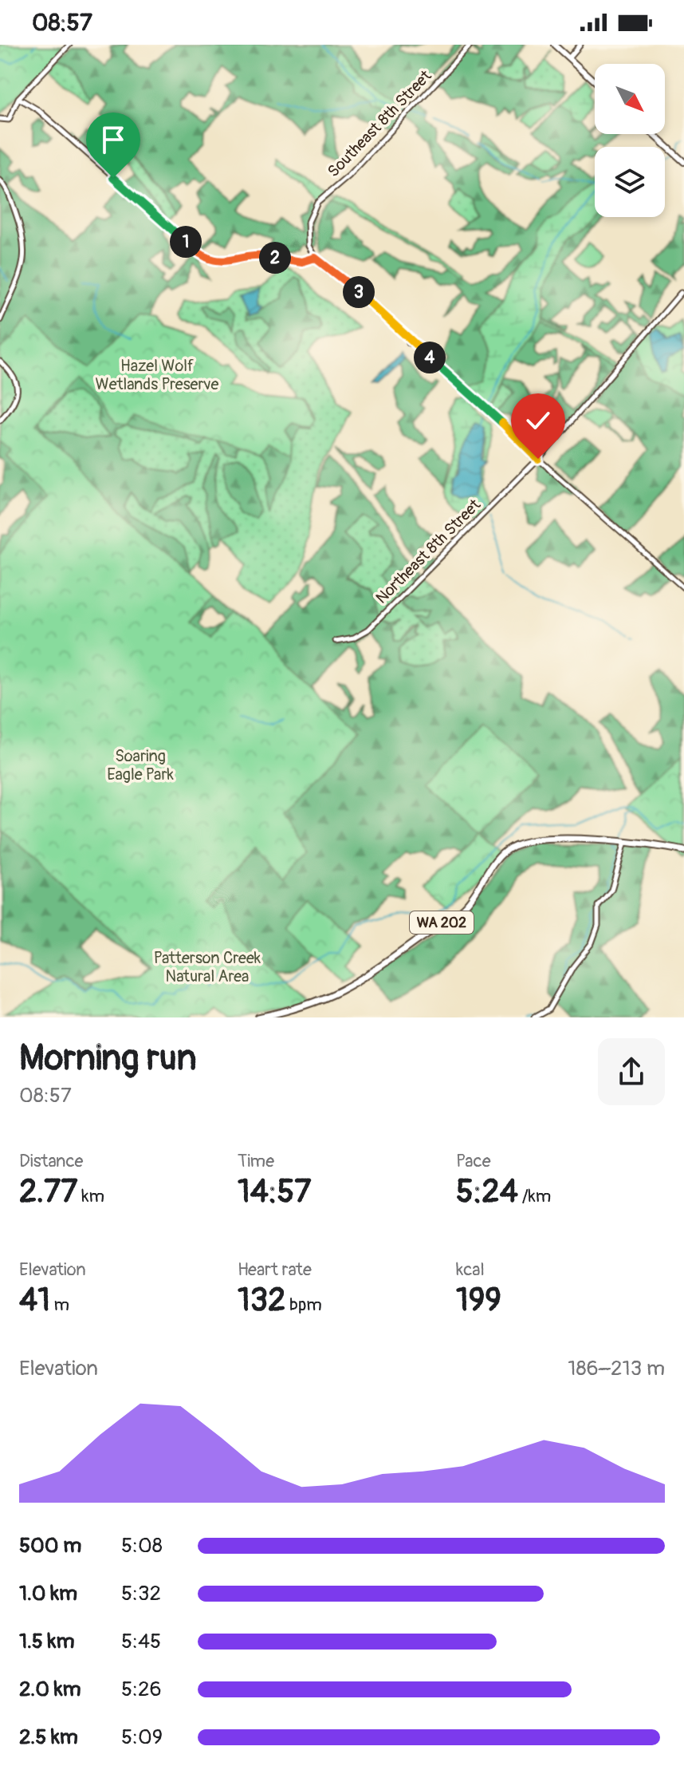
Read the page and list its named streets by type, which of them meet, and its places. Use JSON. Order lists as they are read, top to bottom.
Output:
{
  "streets": {
    "main road": ["WA 202"],
    "street": ["Southeast 8th Street", "Northeast 8th Street"]
  },
  "parks": ["Hazel Wolf Wetlands Preserve", "Soaring Eagle Park", "Patterson Creek Natural Area"],
  "north": "bottom right",
  "page": {
    "status": "08:57",
    "pins": [
      "1",
      "2",
      "3",
      "4"
    ],
    "heading": ["Morning run", "08:57"],
    "stats": [
      ["Distance", "2.77 km"],
      ["Time", "14:57"],
      ["Pace", "5:24 /km"],
      ["Elevation", "41 m"],
      ["Heart rate", "132 bpm"],
      ["kcal", "199"]
    ],
    "chart": ["Elevation", "186–213 m"],
    "list": [
      {
        "name": "500 m",
        "note": "5:08"
      },
      {
        "name": "1.0 km",
        "note": "5:32"
      },
      {
        "name": "1.5 km",
        "note": "5:45"
      },
      {
        "name": "2.0 km",
        "note": "5:26"
      },
      {
        "name": "2.5 km",
        "note": "5:09"
      }
    ]
  }
}
